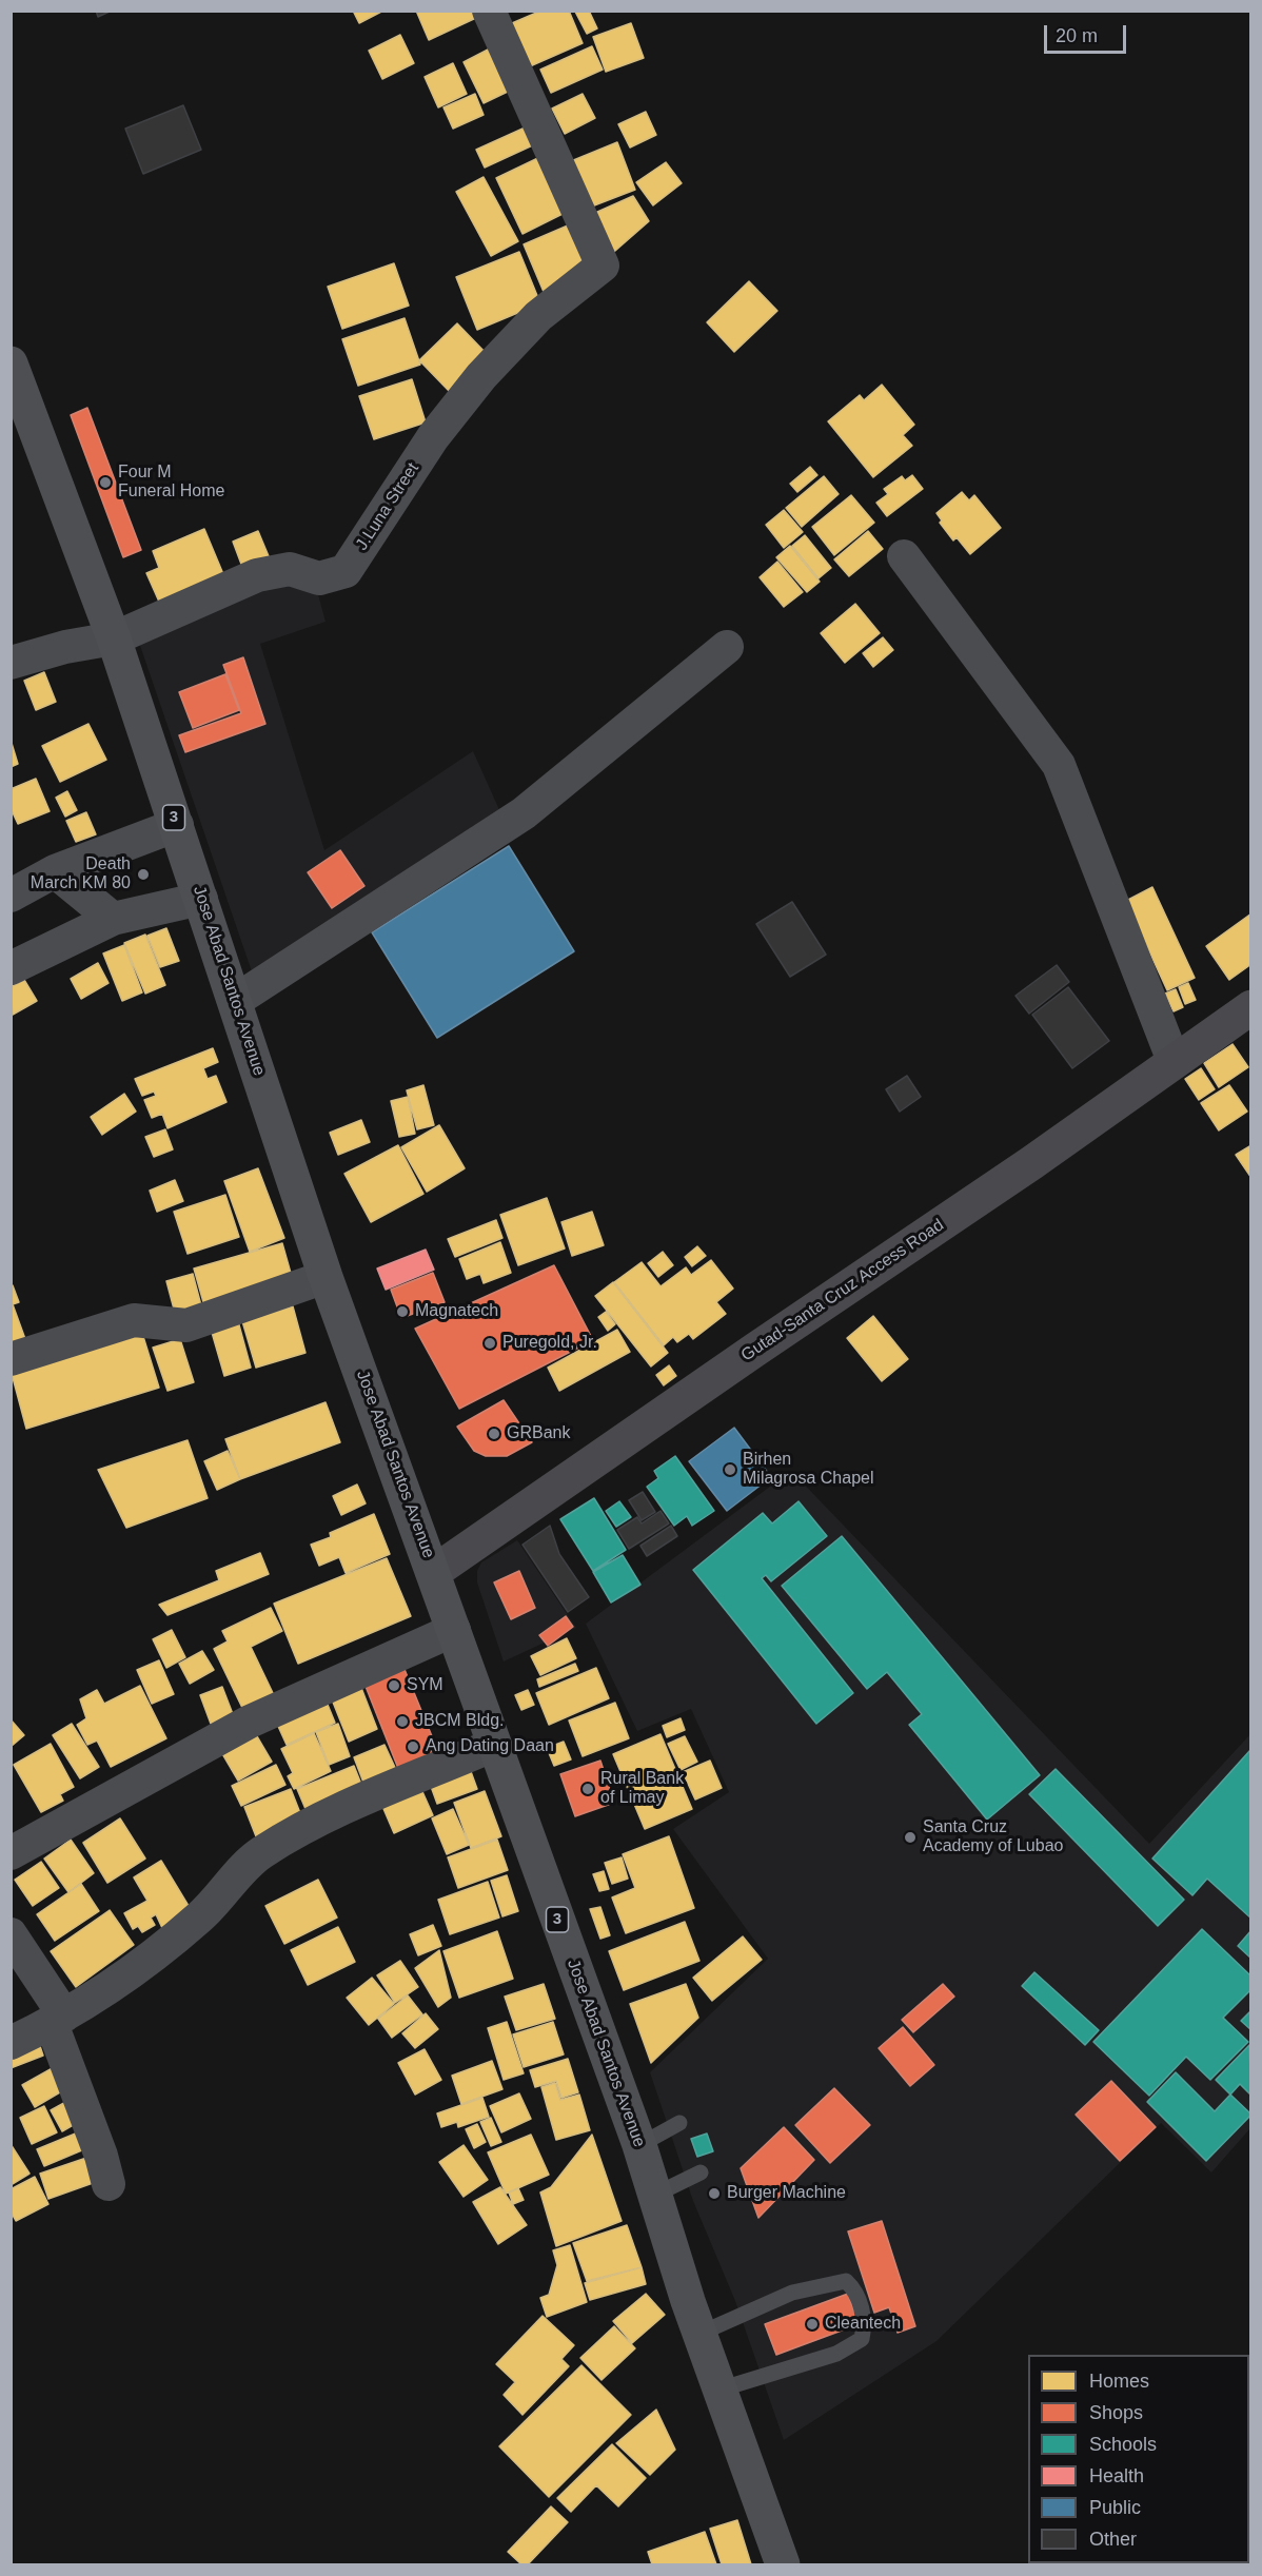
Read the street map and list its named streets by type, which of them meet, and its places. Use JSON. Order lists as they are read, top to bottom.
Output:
{
  "streets": {
    "main road": ["3", "Jose Abad Santos Avenue", "Gutad-Santa Cruz Access Road"],
    "street": ["J.Luna Street"]
  },
  "crossings": [
    ["J.Luna Street", "Jose Abad Santos Avenue"],
    ["Jose Abad Santos Avenue", "Gutad-Santa Cruz Access Road"]
  ],
  "places": [
    "Four M Funeral Home",
    "Death March KM 80",
    "Magnatech",
    "Puregold, Jr.",
    "GRBank",
    "Birhen Milagrosa Chapel",
    "SYM",
    "JBCM Bldg.",
    "Ang Dating Daan",
    "Rural Bank of Limay",
    "Santa Cruz Academy of Lubao",
    "Burger Machine",
    "Cleantech"
  ],
  "legend": [
    "Homes",
    "Shops",
    "Schools",
    "Health",
    "Public",
    "Other"
  ],
  "scale_bar": "20 m"
}
